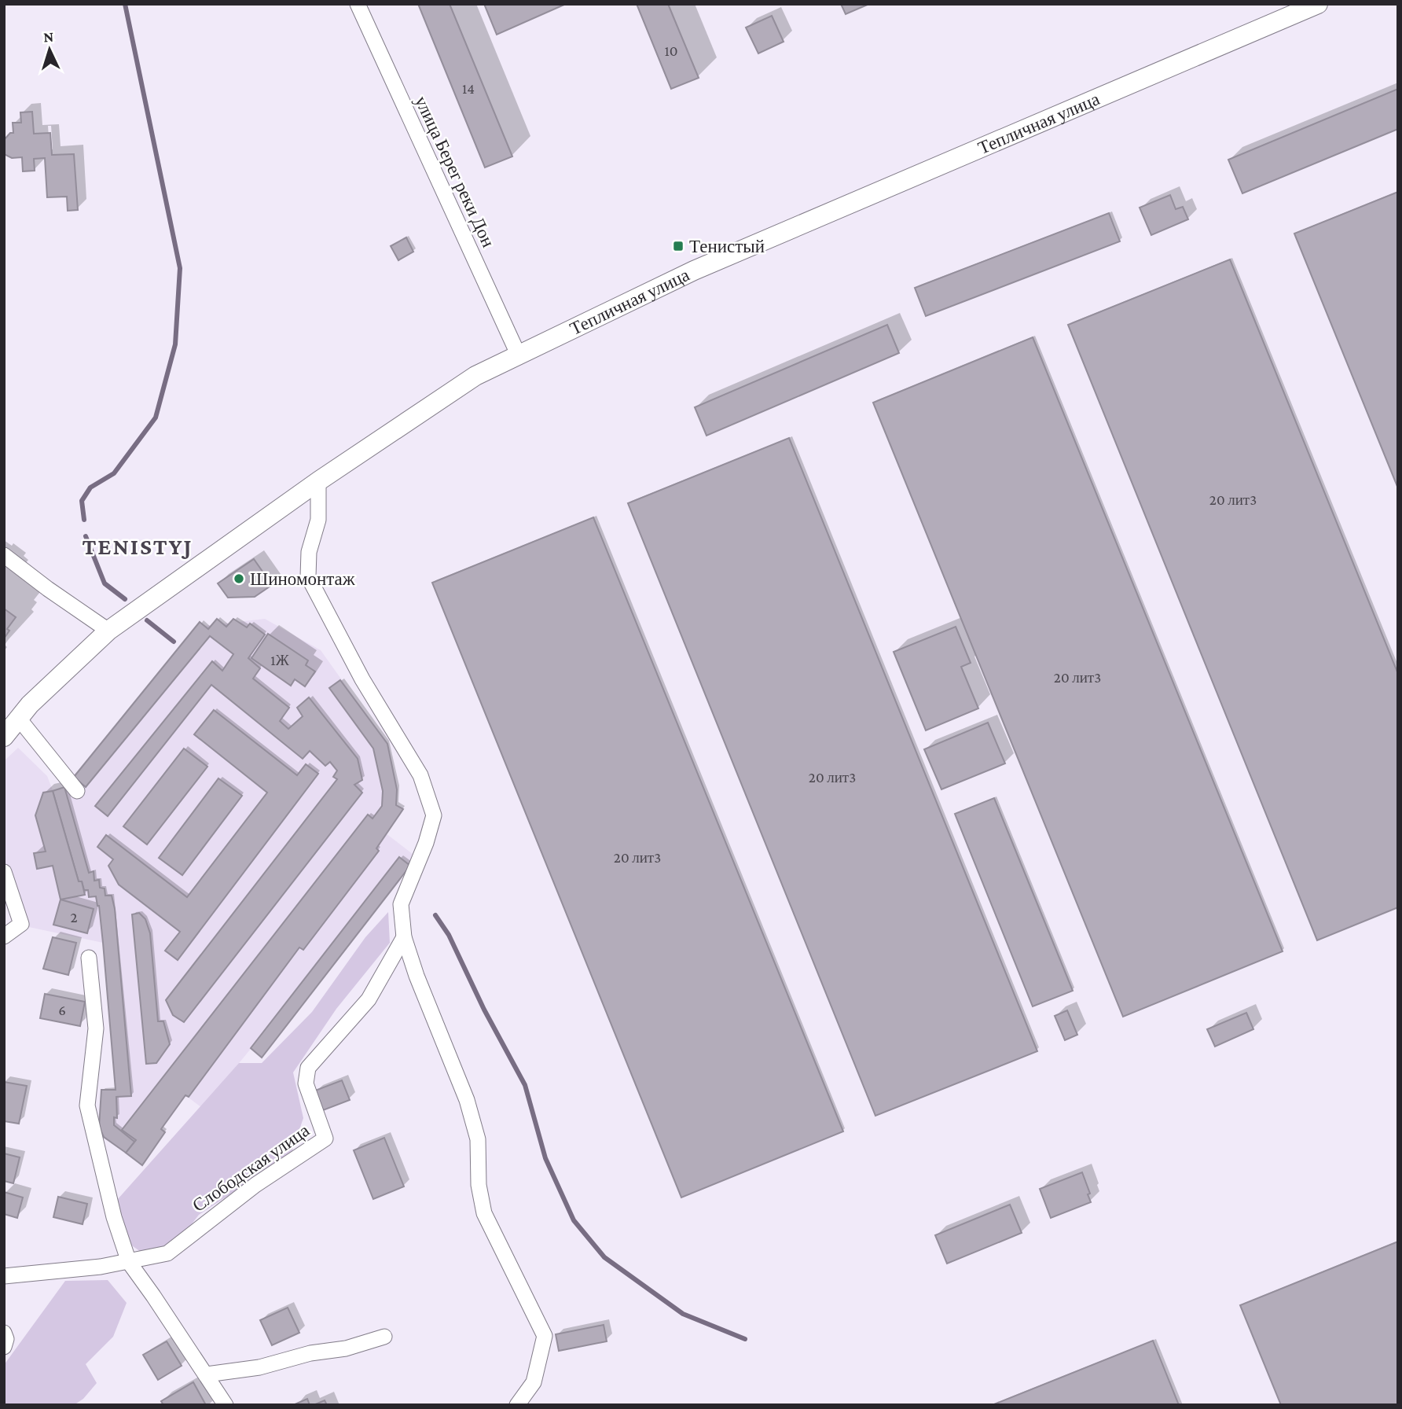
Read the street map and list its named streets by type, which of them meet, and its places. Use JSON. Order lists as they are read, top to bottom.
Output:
{
  "streets": {
    "street": ["Тепличная улица", "улица Берег реки Дон", "Слободская улица"]
  },
  "crossings": [
    ["Тепличная улица", "улица Берег реки Дон"]
  ],
  "districts": ["TENISTYJ"],
  "places": {
    "transit": ["Тенистый"],
    "other": ["Шиномонтаж"]
  },
  "house_numbers": [
    "10",
    "14",
    "20 лит3",
    "1Ж",
    "20 лит3",
    "20 лит3",
    "20 лит3",
    "2",
    "6"
  ],
  "north": "top"
}
